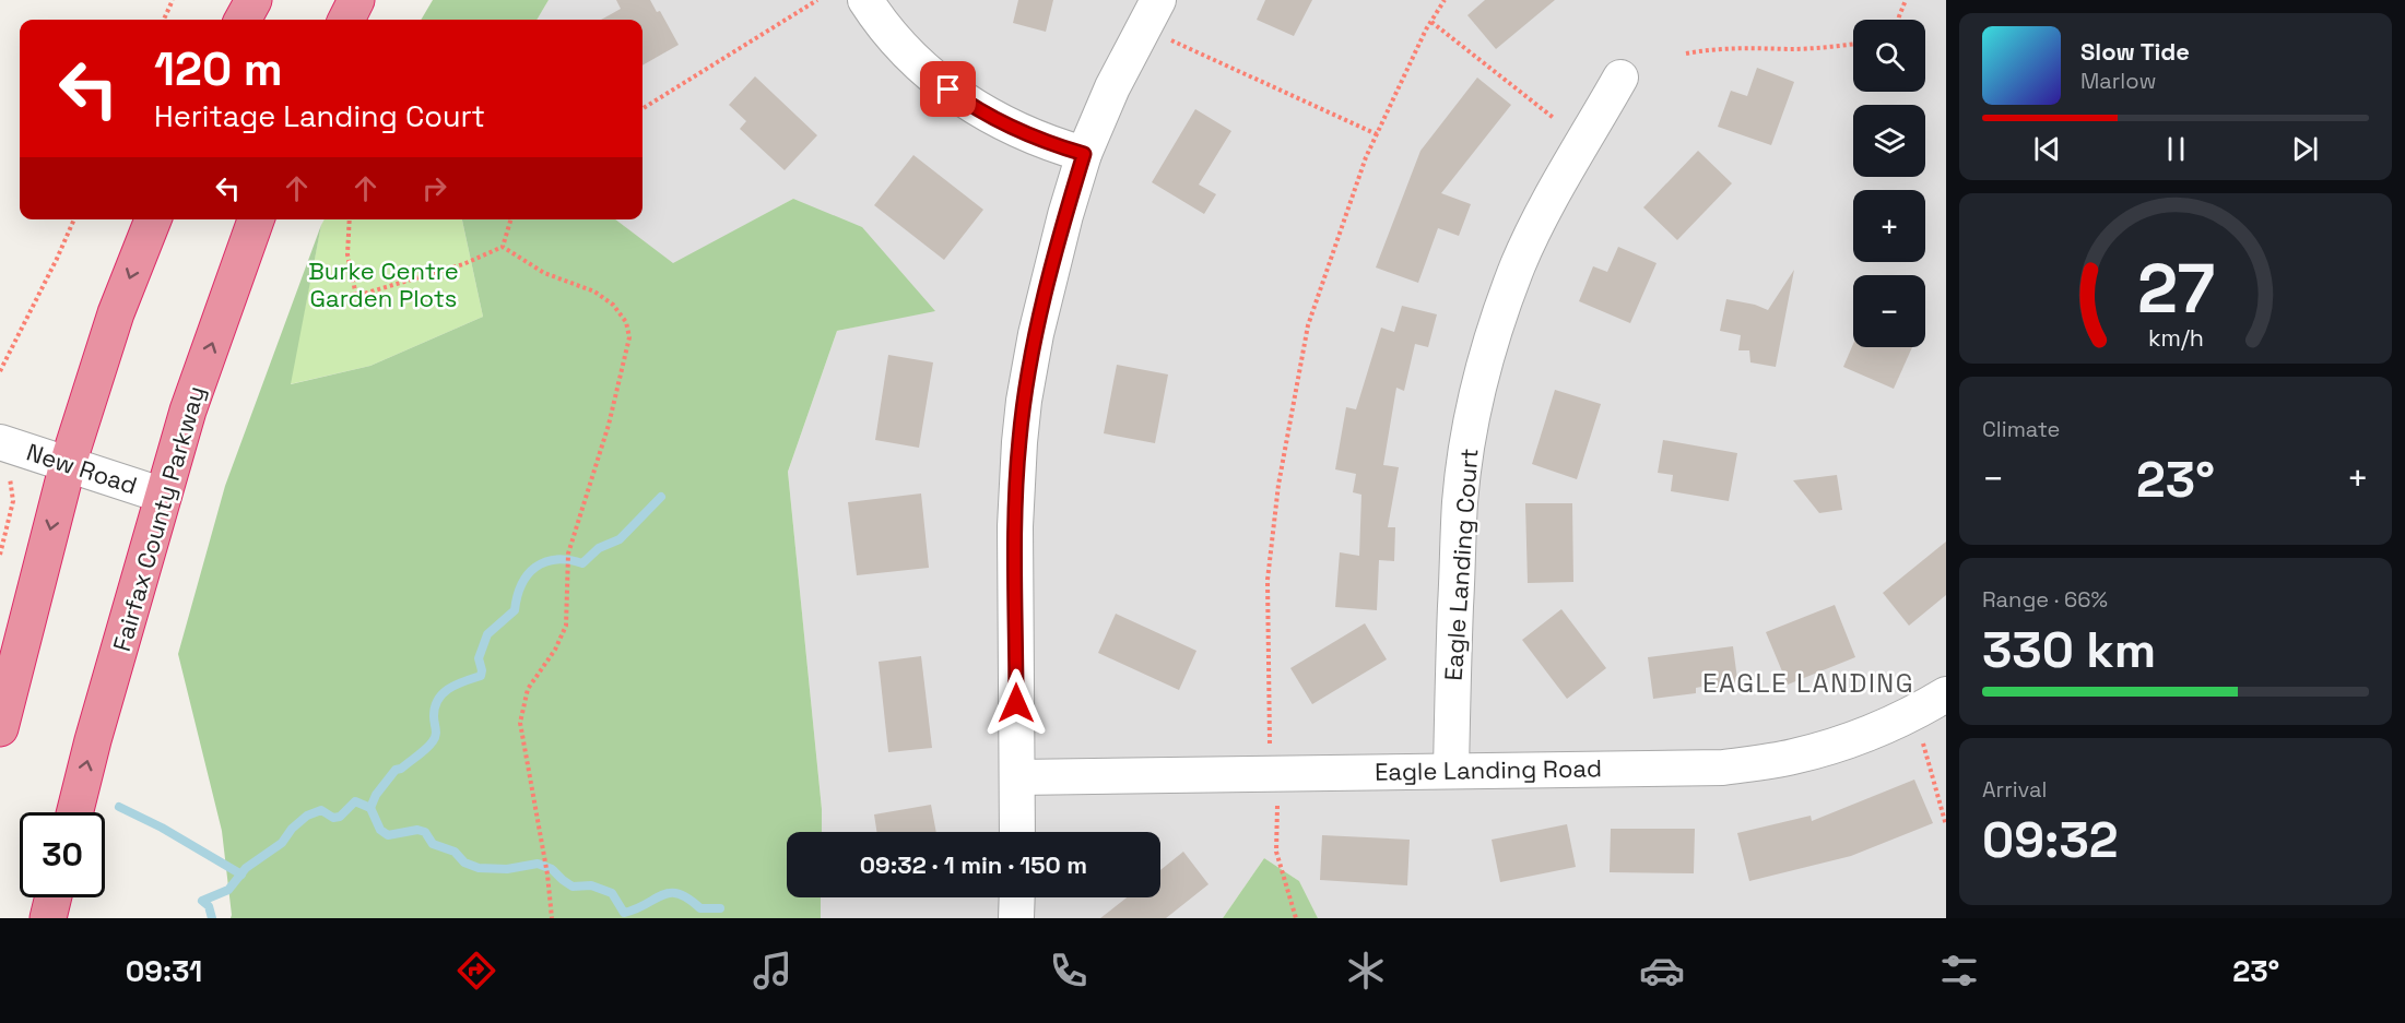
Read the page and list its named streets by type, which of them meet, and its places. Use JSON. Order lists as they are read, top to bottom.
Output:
{
  "streets": {
    "highway": ["Fairfax County Parkway"],
    "street": ["New Road", "Eagle Landing Court", "Eagle Landing Road"]
  },
  "crossings": [
    ["New Road", "Fairfax County Parkway"],
    ["Eagle Landing Court", "Eagle Landing Road"]
  ],
  "districts": ["EAGLE LANDING"],
  "parks": ["Burke Centre Garden Plots"],
  "page": {
    "map_buttons": ["+", "−"],
    "turn": ["120 m", "Heritage Landing Court"],
    "song": ["Slow Tide", "Marlow"],
    "tile": [
      "Climate",
      ["Range · 66%", "330 km"],
      ["Arrival", "09:32"]
    ],
    "heat": ["−", "23°", "+"],
    "limit": "30",
    "trip": "09:32 · 1 min · 150 m",
    "tabs": ["09:31", "23°"],
    "gauge": ["27", "km/h"]
  }
}
